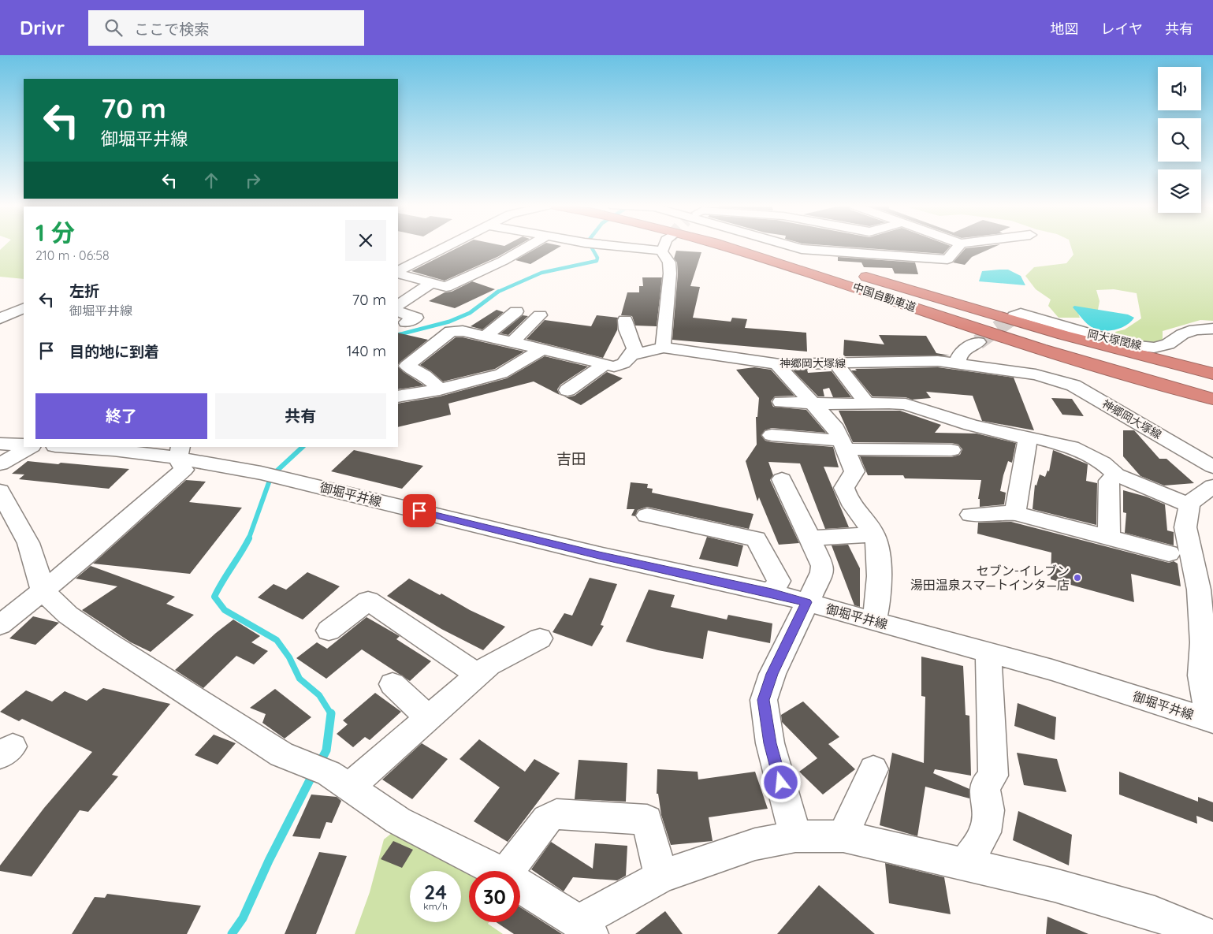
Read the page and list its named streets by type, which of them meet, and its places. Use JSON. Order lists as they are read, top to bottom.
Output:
{
  "streets": {
    "highway": ["中国自動車道"],
    "street": ["岡大塚閏線", "神郷岡大塚線", "御堀平井線"]
  },
  "districts": ["吉田"],
  "places": ["セブン-イレブン 湯田温泉スマ―トインタ―店"],
  "page": {
    "header": "Drivr",
    "search": "ここで検索",
    "nav": ["地図", "レイヤ", "共有"],
    "turn": ["70 m", "御堀平井線"],
    "heading": ["1 分", "210 m · 06:58"],
    "list": [
      {
        "name": "左折",
        "note": "御堀平井線",
        "value": "70 m"
      },
      {
        "name": "目的地に到着",
        "value": "140 m"
      }
    ],
    "buttons": ["終了", "共有"],
    "speed": "24 km/h",
    "limit": "30"
  }
}
